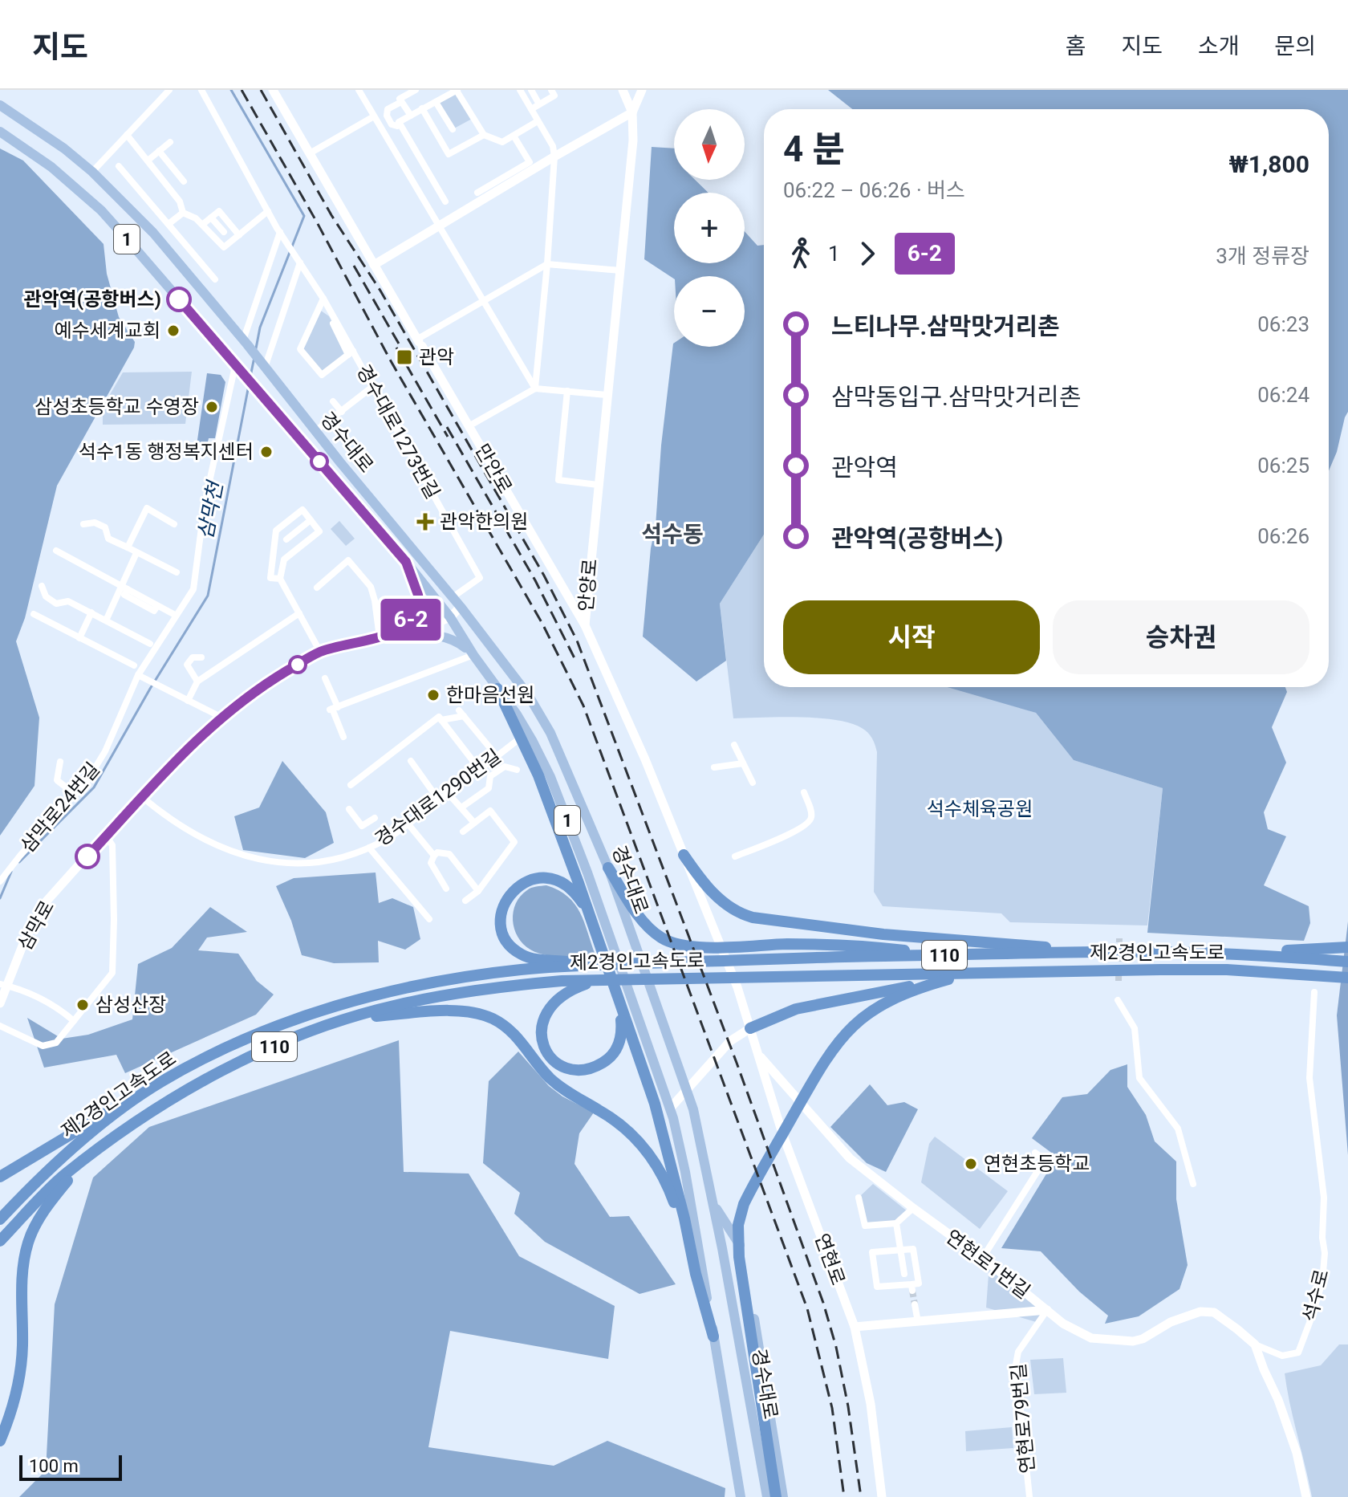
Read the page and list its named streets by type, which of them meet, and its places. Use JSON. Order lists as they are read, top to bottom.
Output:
{
  "streets": {
    "highway": ["제2경인고속도로", "110"],
    "main road": ["1", "경수대로"],
    "street": [
      "경수대로1273번길",
      "만안로",
      "안양로",
      "경수대로1290번길",
      "삼막로24번길",
      "삼막로",
      "연현로",
      "연현로1번길",
      "석수로",
      "연현로79번길"
    ]
  },
  "crossings": [
    ["1", "경수대로"],
    ["1", "삼막로24번길"],
    ["경수대로1273번길", "경수대로"],
    ["경수대로", "삼막로24번길"],
    ["경수대로", "삼막로"],
    ["만안로", "안양로"],
    ["안양로", "연현로"],
    ["경수대로1290번길", "삼막로"],
    ["연현로", "연현로1번길"],
    ["연현로1번길", "석수로"],
    ["연현로1번길", "연현로79번길"]
  ],
  "districts": ["석수동"],
  "water": ["삼막천"],
  "parks": ["석수체육공원"],
  "places": {
    "other": [
      "관악역(공항버스)",
      "예수세계교회",
      "삼성초등학교 수영장",
      "석수1동 행정복지센터",
      "한마음선원",
      "삼성산장",
      "연현초등학교"
    ],
    "transit": ["관악"],
    "health": ["관악한의원"]
  },
  "lines": ["bus line 6-2"],
  "scale_bar": "100 m",
  "north": "bottom",
  "page": {
    "header": "지도",
    "nav": [
      "홈",
      "지도",
      "소개",
      "문의"
    ],
    "on_map": "6-2",
    "map_buttons": ["+", "−"],
    "heading": ["4 분", "06:22 – 06:26 · 버스", "₩1,800"],
    "legs": ["1", "6-2", "3개 정류장"],
    "list": [
      {
        "name": "느티나무.삼막맛거리촌",
        "value": "06:23"
      },
      {
        "name": "삼막동입구.삼막맛거리촌",
        "value": "06:24"
      },
      {
        "name": "관악역",
        "value": "06:25"
      },
      {
        "name": "관악역(공항버스)",
        "value": "06:26"
      }
    ],
    "buttons": ["시작", "승차권"],
    "scale": "100 m"
  }
}
